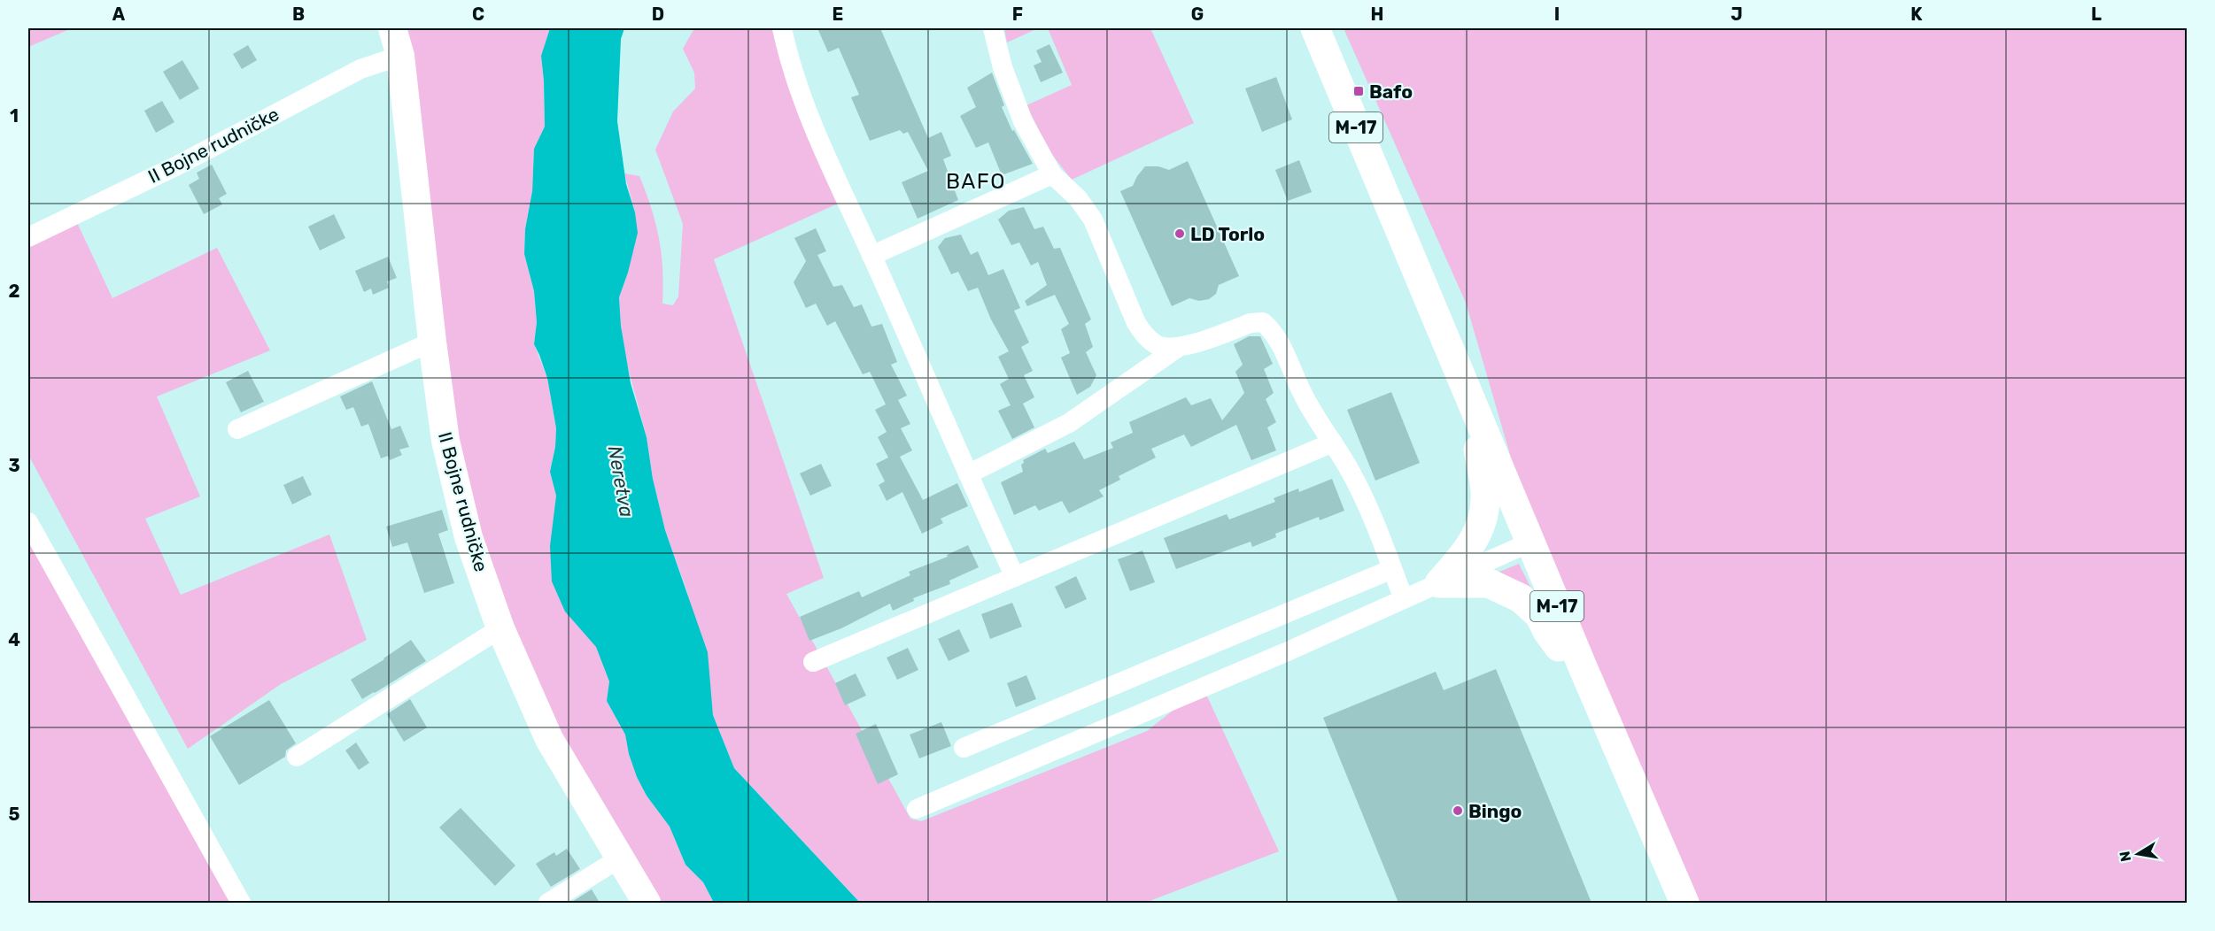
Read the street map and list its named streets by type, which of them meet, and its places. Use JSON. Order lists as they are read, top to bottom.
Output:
{
  "streets": {
    "main road": ["M-17"],
    "street": ["II Bojne rudničke"]
  },
  "districts": ["BAFO"],
  "water": ["Neretva"],
  "places": {
    "transit": ["Bafo"],
    "other": ["LD Torlo", "Bingo"]
  },
  "north": "left",
  "grid": {
    "columns": [
      "A",
      "B",
      "C",
      "D",
      "E",
      "F",
      "G",
      "H",
      "I",
      "J",
      "K",
      "L"
    ],
    "rows": [
      "1",
      "2",
      "3",
      "4",
      "5"
    ]
  }
}
